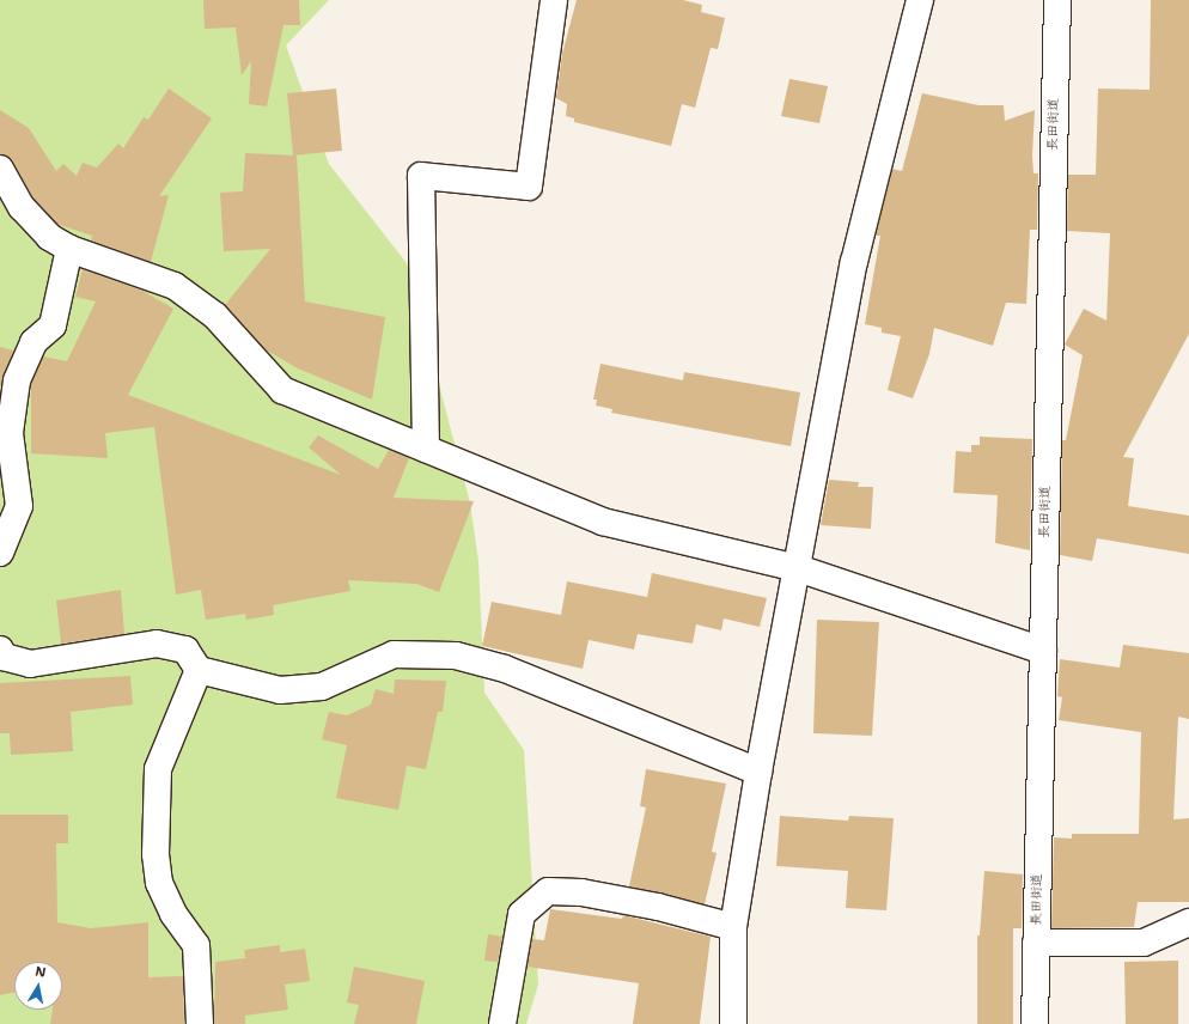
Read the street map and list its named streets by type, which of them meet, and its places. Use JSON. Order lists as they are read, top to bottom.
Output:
{
  "streets": {
    "street": ["長田街道"]
  },
  "north": "top"
}
